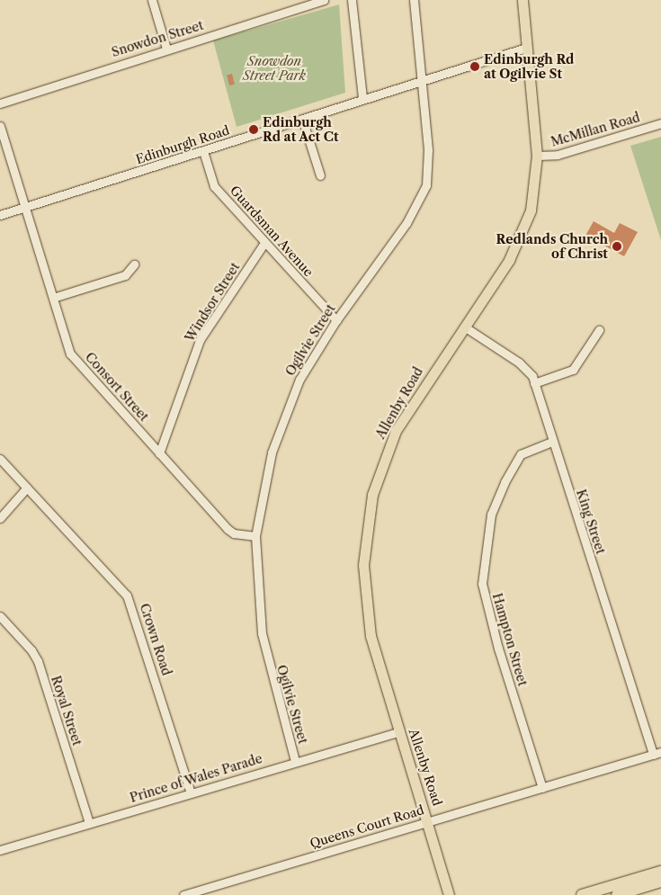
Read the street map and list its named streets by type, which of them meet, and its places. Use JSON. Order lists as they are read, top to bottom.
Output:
{
  "streets": {
    "main road": ["Allenby Road"],
    "street": [
      "Snowdon Street",
      "McMillan Road",
      "Edinburgh Road",
      "Guardsman Avenue",
      "Windsor Street",
      "Ogilvie Street",
      "Consort Street",
      "King Street",
      "Crown Road",
      "Hampton Street",
      "Royal Street",
      "Prince of Wales Parade",
      "Queens Court Road"
    ]
  },
  "crossings": [
    ["McMillan Road", "Allenby Road"],
    ["Edinburgh Road", "Guardsman Avenue"],
    ["Edinburgh Road", "Ogilvie Street"],
    ["Edinburgh Road", "Consort Street"],
    ["Edinburgh Road", "Allenby Road"],
    ["Guardsman Avenue", "Windsor Street"],
    ["Guardsman Avenue", "Ogilvie Street"],
    ["Windsor Street", "Consort Street"],
    ["Ogilvie Street", "Consort Street"],
    ["Ogilvie Street", "Prince of Wales Parade"],
    ["Allenby Road", "King Street"],
    ["Allenby Road", "Prince of Wales Parade"],
    ["Allenby Road", "Queens Court Road"],
    ["King Street", "Hampton Street"],
    ["King Street", "Queens Court Road"],
    ["Crown Road", "Prince of Wales Parade"],
    ["Hampton Street", "Queens Court Road"],
    ["Royal Street", "Prince of Wales Parade"]
  ],
  "parks": ["Snowdon Street Park"],
  "places": ["Edinburgh Rd at Ogilvie St", "Edinburgh Rd at Act Ct", "Redlands Church of Christ"]
}
